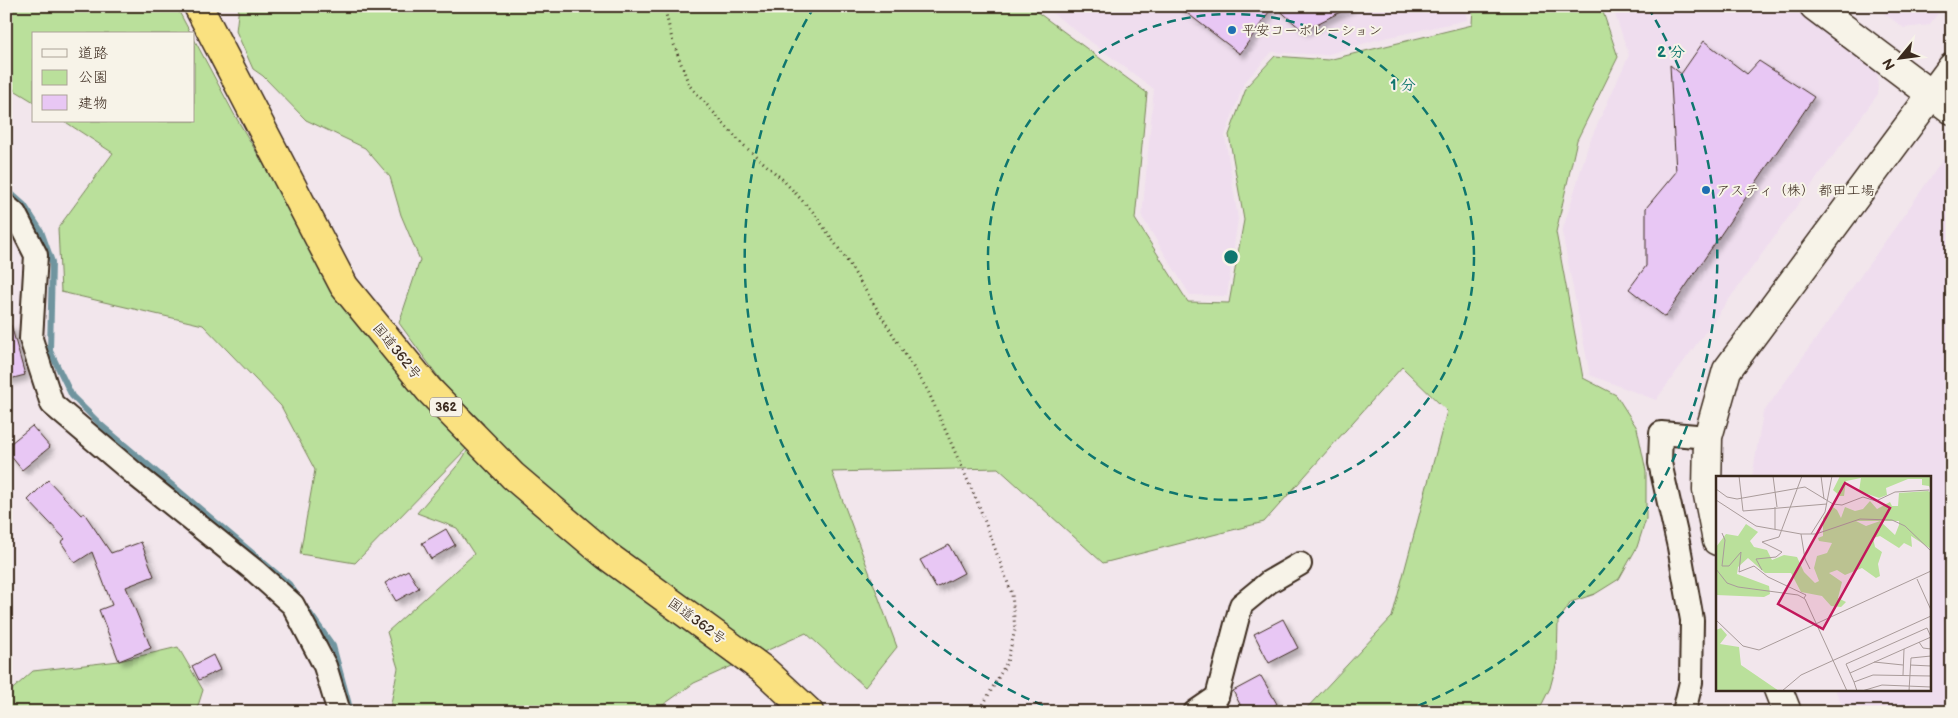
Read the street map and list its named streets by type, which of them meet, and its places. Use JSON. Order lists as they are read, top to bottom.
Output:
{
  "streets": {
    "highway": ["国道362号", "362"]
  },
  "places": ["平安コーポレーション", "アスティ（株） 都田工場"],
  "legend": ["道路", "公園", "建物"],
  "north": "bottom left",
  "rings": ["2 分", "1 分"]
}
